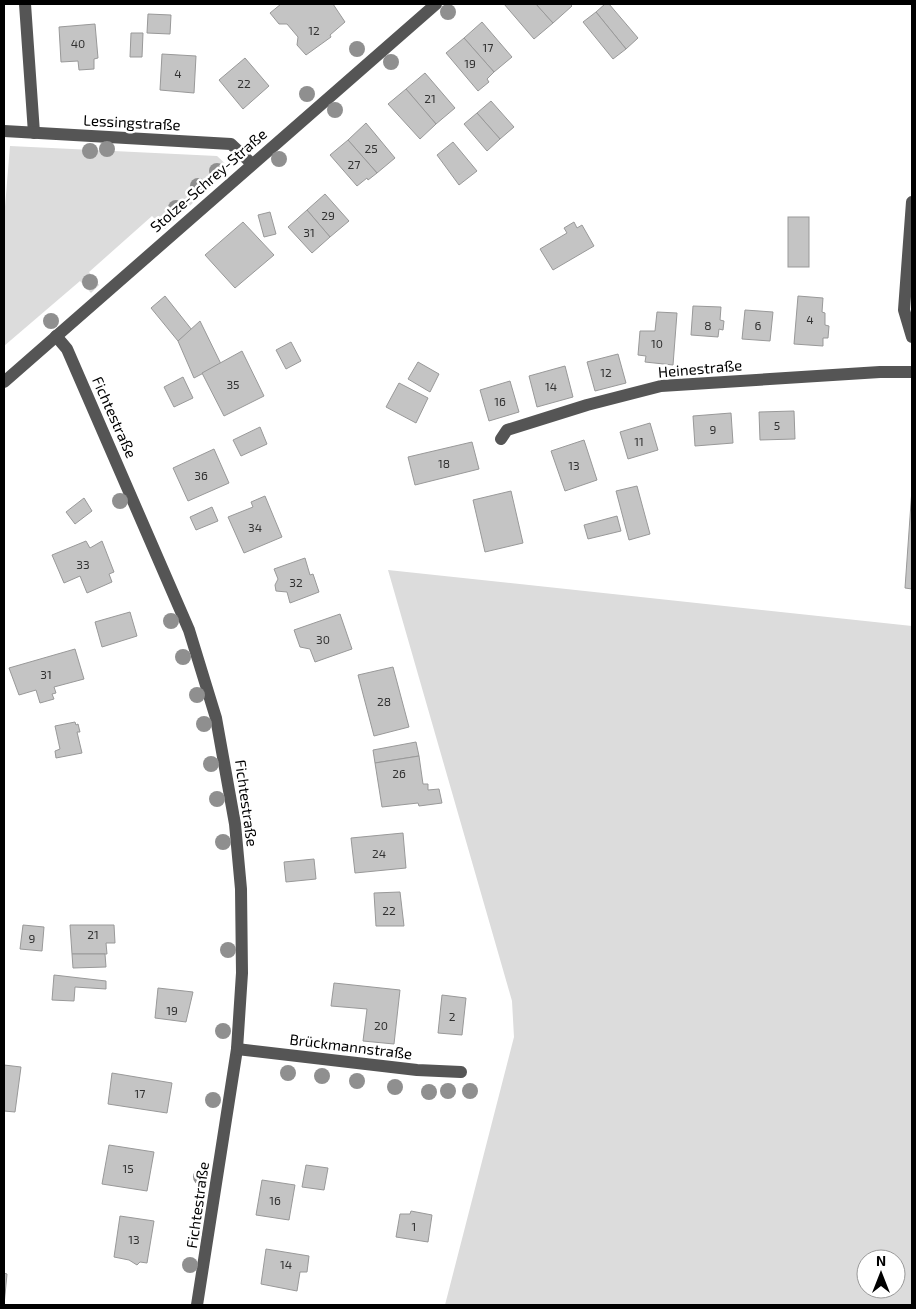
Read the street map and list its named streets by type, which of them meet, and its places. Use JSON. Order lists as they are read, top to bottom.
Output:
{
  "streets": {
    "street": [
      "Lessingstraße",
      "Stolze-Schrey-Straße",
      "Heinestraße",
      "Fichtestraße",
      "Brückmannstraße"
    ]
  },
  "crossings": [
    ["Lessingstraße", "Stolze-Schrey-Straße"],
    ["Stolze-Schrey-Straße", "Fichtestraße"],
    ["Fichtestraße", "Brückmannstraße"]
  ],
  "house_numbers": [
    "12",
    "40",
    "17",
    "19",
    "4",
    "22",
    "21",
    "25",
    "27",
    "29",
    "31",
    "4",
    "8",
    "6",
    "10",
    "12",
    "35",
    "14",
    "16",
    "5",
    "9",
    "11",
    "18",
    "13",
    "36",
    "34",
    "33",
    "32",
    "30",
    "31",
    "28",
    "26",
    "24",
    "22",
    "21",
    "9",
    "19",
    "2",
    "20",
    "17",
    "15",
    "16",
    "1",
    "13",
    "14"
  ],
  "north": "top"
}
